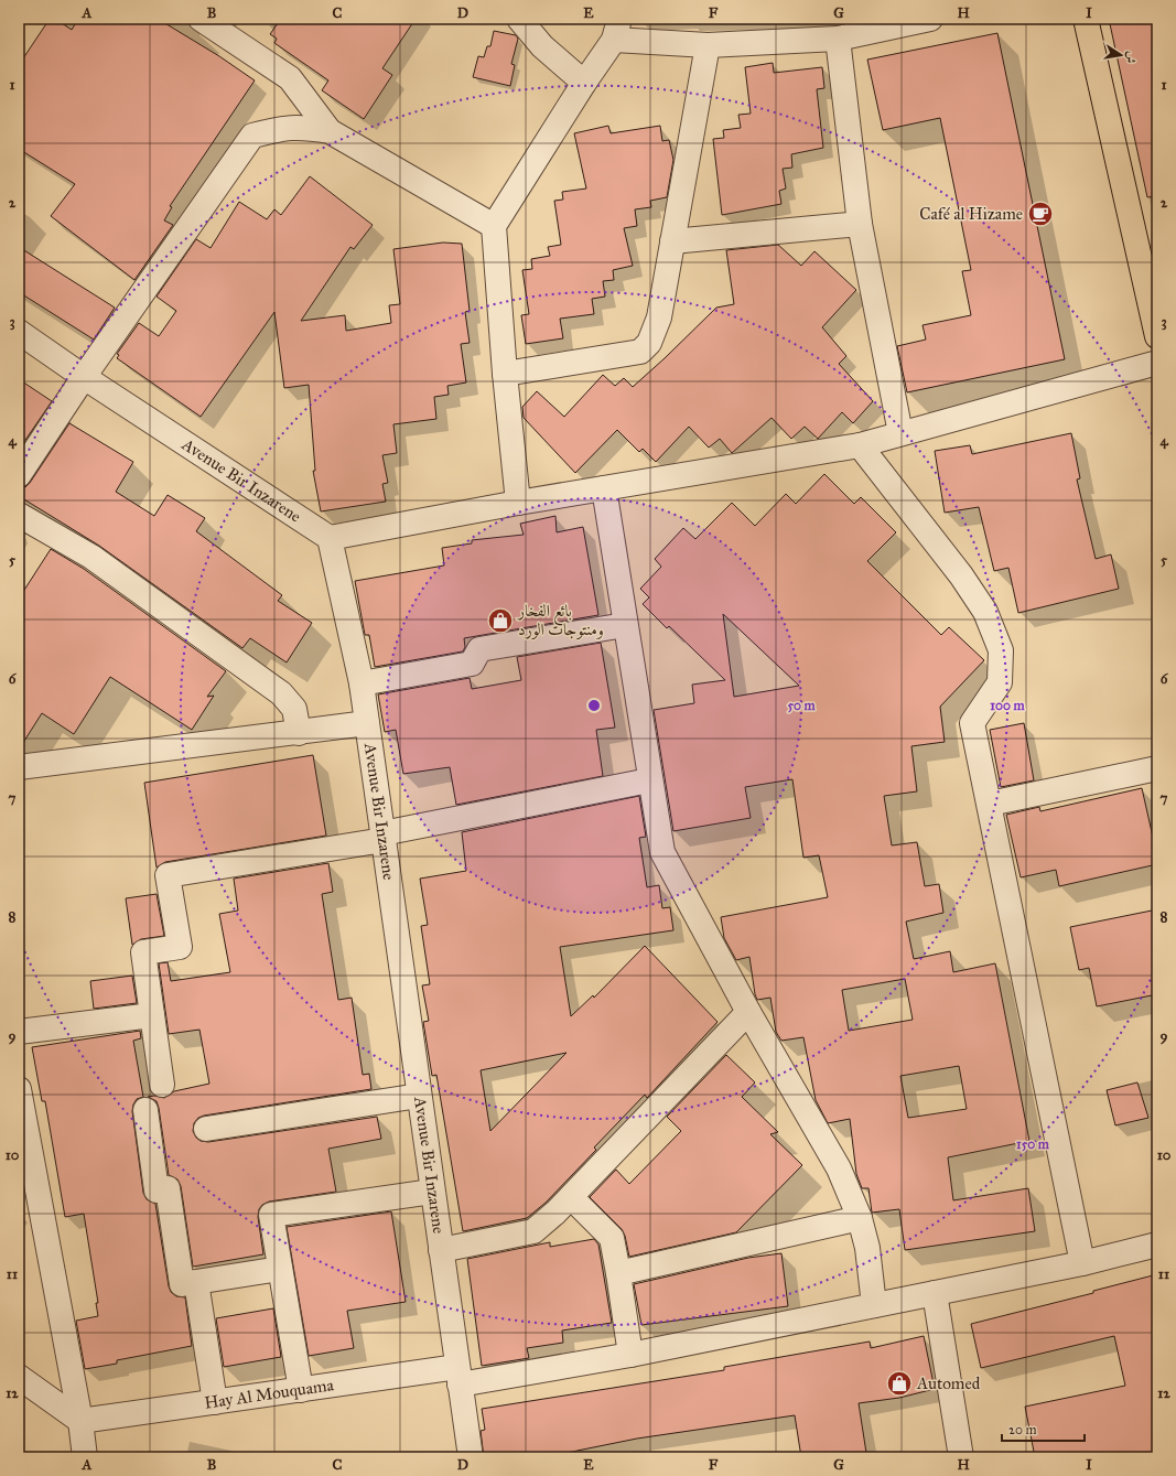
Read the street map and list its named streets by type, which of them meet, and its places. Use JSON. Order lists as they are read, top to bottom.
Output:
{
  "streets": {
    "street": ["Avenue Bir Inzarene", "Hay Al Mouquama"]
  },
  "crossings": [
    ["Avenue Bir Inzarene", "Hay Al Mouquama"]
  ],
  "places": {
    "cafe": ["Café al Hizame"],
    "shop": ["بائع الفخار ومنتوجات الورد", "Automed"]
  },
  "scale_bar": "20 m",
  "north": "right",
  "grid": {
    "columns": [
      "A",
      "B",
      "C",
      "D",
      "E",
      "F",
      "G",
      "H",
      "I"
    ],
    "rows": [
      "1",
      "2",
      "3",
      "4",
      "5",
      "6",
      "7",
      "8",
      "9",
      "10",
      "11",
      "12"
    ]
  },
  "rings": ["50 m", "100 m", "150 m"]
}
